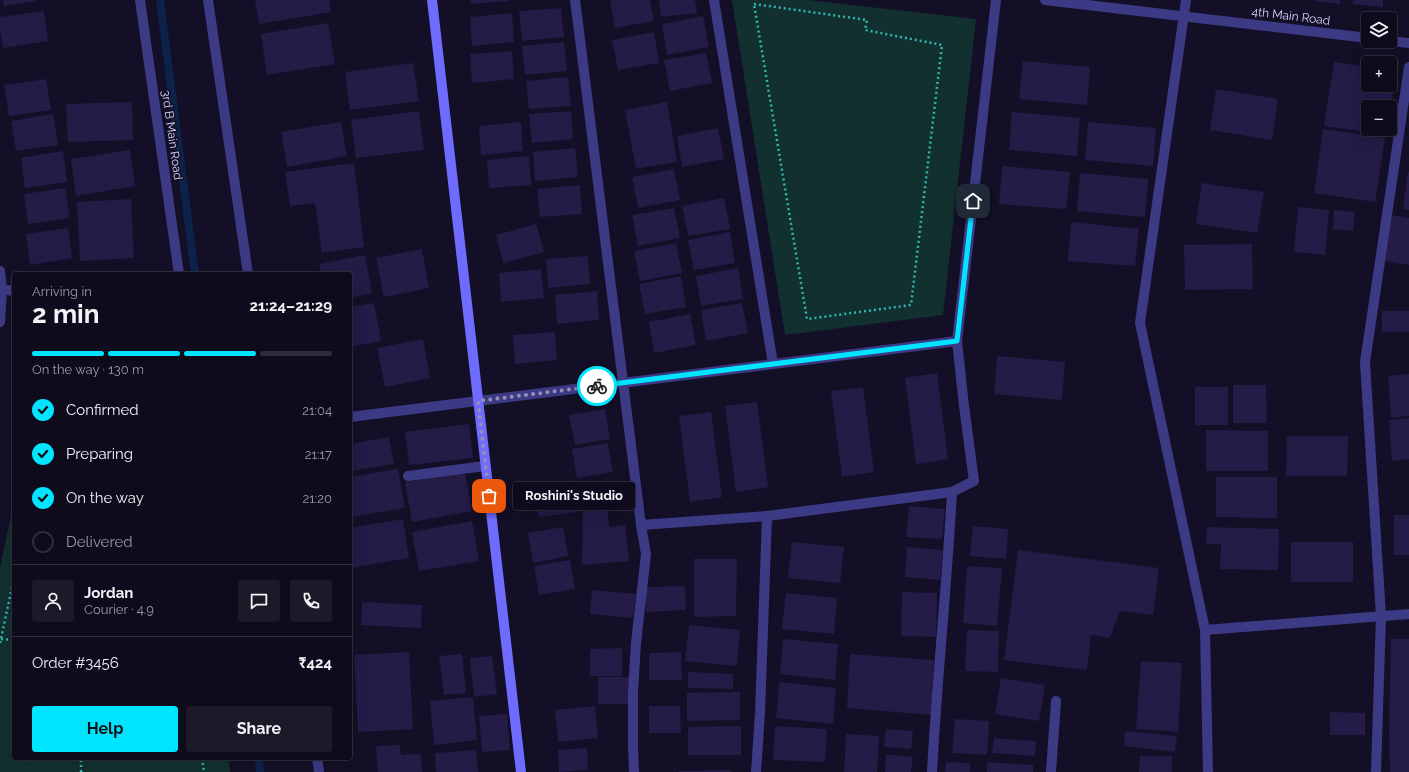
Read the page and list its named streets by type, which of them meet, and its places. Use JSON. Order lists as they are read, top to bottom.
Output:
{
  "streets": {
    "street": ["4th Main Road", "3rd B Main Road"]
  },
  "places": ["Roshini's Studio"],
  "page": {
    "map_buttons": ["+", "−"],
    "heading": ["2 min", "Arriving in", "21:24–21:29"],
    "panel": [
      "Jordan",
      "Courier · 4.9",
      "Order #3456",
      "₹424"
    ],
    "bar": "On the way · 130 m",
    "list": [
      ["Confirmed", "21:04"],
      ["Preparing", "21:17"],
      ["On the way", "21:20"],
      "Delivered"
    ],
    "bubble": "Roshini's Studio",
    "buttons": ["Help", "Share"]
  }
}
